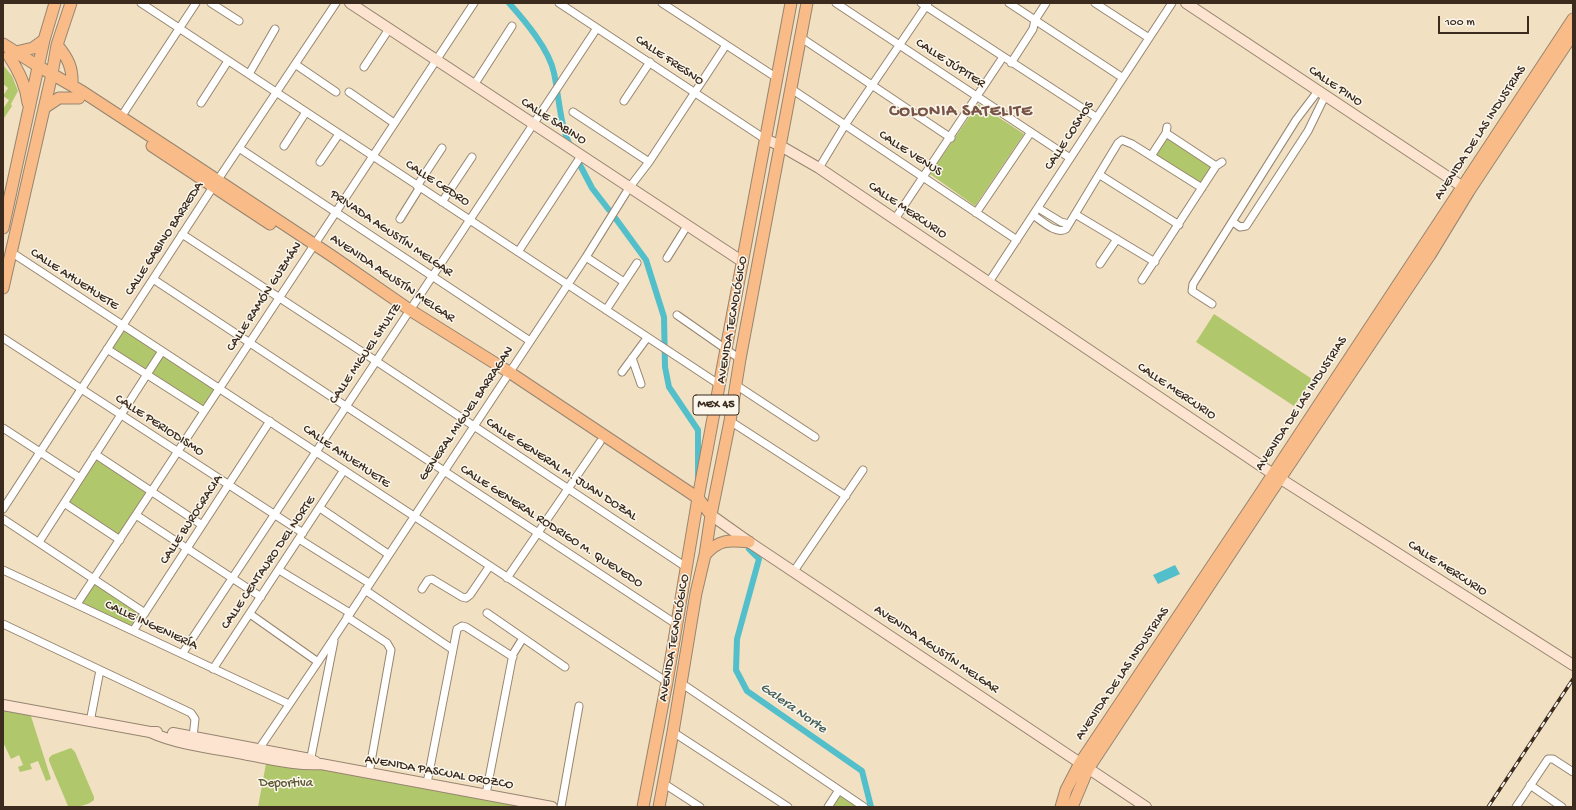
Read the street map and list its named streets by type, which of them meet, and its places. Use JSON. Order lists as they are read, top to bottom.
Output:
{
  "streets": {
    "main road": [
      "CALLE PINO",
      "CALLE SABINO",
      "AVENIDA DE LAS INDUSTRIAS",
      "CALLE MERCURIO",
      "AVENIDA AGUSTÍN MELGAR",
      "AVENIDA TECNOLÓGICO",
      "MEX 45",
      "AVENIDA PASCUAL OROZCO"
    ],
    "street": [
      "CALLE FRESNO",
      "CALLE JÚPITER",
      "CALLE COSMOS",
      "CALLE VENUS",
      "CALLE CEDRO",
      "PRIVADA AGUSTÍN MELGAR",
      "CALLE GABINO BARREDA",
      "CALLE AHUEHUETE",
      "CALLE RAMÓN GUZMÁN",
      "CALLE MIGUEL SHULTZ",
      "GENERAL MIGUEL BARRAGAN",
      "CALLE PERIODISMO",
      "CALLE GENERAL M. JUAN DOZAL",
      "CALLE BUROCRACIA",
      "CALLE GENERAL RODRIGO M. QUEVEDO",
      "CALLE CENTAURO DEL NORTE",
      "CALLE INGENIERÍA"
    ]
  },
  "crossings": [
    ["CALLE FRESNO", "CALLE MERCURIO"],
    ["CALLE FRESNO", "AVENIDA TECNOLÓGICO"],
    ["CALLE FRESNO", "CALLE MIGUEL SHULTZ"],
    ["CALLE FRESNO", "GENERAL MIGUEL BARRAGAN"],
    ["CALLE JÚPITER", "CALLE COSMOS"],
    ["CALLE PINO", "AVENIDA DE LAS INDUSTRIAS"],
    ["CALLE SABINO", "CALLE RAMÓN GUZMÁN"],
    ["CALLE SABINO", "AVENIDA TECNOLÓGICO"],
    ["CALLE SABINO", "CALLE MIGUEL SHULTZ"],
    ["CALLE SABINO", "GENERAL MIGUEL BARRAGAN"],
    ["AVENIDA DE LAS INDUSTRIAS", "CALLE MERCURIO"],
    ["AVENIDA DE LAS INDUSTRIAS", "AVENIDA AGUSTÍN MELGAR"],
    ["CALLE COSMOS", "CALLE VENUS"],
    ["CALLE COSMOS", "CALLE MERCURIO"],
    ["CALLE VENUS", "AVENIDA TECNOLÓGICO"],
    ["CALLE CEDRO", "CALLE GABINO BARREDA"],
    ["CALLE CEDRO", "CALLE RAMÓN GUZMÁN"],
    ["CALLE CEDRO", "AVENIDA TECNOLÓGICO"],
    ["CALLE CEDRO", "CALLE MIGUEL SHULTZ"],
    ["CALLE CEDRO", "GENERAL MIGUEL BARRAGAN"],
    ["CALLE MERCURIO", "AVENIDA TECNOLÓGICO"],
    ["PRIVADA AGUSTÍN MELGAR", "CALLE GABINO BARREDA"],
    ["PRIVADA AGUSTÍN MELGAR", "CALLE RAMÓN GUZMÁN"],
    ["PRIVADA AGUSTÍN MELGAR", "CALLE MIGUEL SHULTZ"],
    ["PRIVADA AGUSTÍN MELGAR", "GENERAL MIGUEL BARRAGAN"],
    ["CALLE GABINO BARREDA", "AVENIDA AGUSTÍN MELGAR"],
    ["CALLE GABINO BARREDA", "CALLE AHUEHUETE"],
    ["CALLE GABINO BARREDA", "CALLE PERIODISMO"],
    ["CALLE GABINO BARREDA", "CALLE GENERAL M. JUAN DOZAL"],
    ["CALLE GABINO BARREDA", "CALLE GENERAL RODRIGO M. QUEVEDO"],
    ["AVENIDA AGUSTÍN MELGAR", "CALLE RAMÓN GUZMÁN"],
    ["AVENIDA AGUSTÍN MELGAR", "AVENIDA TECNOLÓGICO"],
    ["AVENIDA AGUSTÍN MELGAR", "CALLE MIGUEL SHULTZ"],
    ["AVENIDA AGUSTÍN MELGAR", "GENERAL MIGUEL BARRAGAN"],
    ["CALLE AHUEHUETE", "CALLE RAMÓN GUZMÁN"],
    ["CALLE AHUEHUETE", "AVENIDA TECNOLÓGICO"],
    ["CALLE AHUEHUETE", "CALLE MIGUEL SHULTZ"],
    ["CALLE AHUEHUETE", "GENERAL MIGUEL BARRAGAN"],
    ["CALLE AHUEHUETE", "CALLE BUROCRACIA"],
    ["CALLE AHUEHUETE", "CALLE CENTAURO DEL NORTE"],
    ["CALLE RAMÓN GUZMÁN", "CALLE PERIODISMO"],
    ["CALLE RAMÓN GUZMÁN", "CALLE GENERAL M. JUAN DOZAL"],
    ["CALLE RAMÓN GUZMÁN", "CALLE GENERAL RODRIGO M. QUEVEDO"],
    ["CALLE RAMÓN GUZMÁN", "CALLE INGENIERÍA"],
    ["AVENIDA TECNOLÓGICO", "CALLE GENERAL M. JUAN DOZAL"],
    ["AVENIDA TECNOLÓGICO", "CALLE GENERAL RODRIGO M. QUEVEDO"],
    ["CALLE MIGUEL SHULTZ", "CALLE PERIODISMO"],
    ["CALLE MIGUEL SHULTZ", "CALLE GENERAL M. JUAN DOZAL"],
    ["CALLE MIGUEL SHULTZ", "CALLE GENERAL RODRIGO M. QUEVEDO"],
    ["CALLE MIGUEL SHULTZ", "CALLE INGENIERÍA"],
    ["GENERAL MIGUEL BARRAGAN", "CALLE PERIODISMO"],
    ["GENERAL MIGUEL BARRAGAN", "CALLE GENERAL M. JUAN DOZAL"],
    ["GENERAL MIGUEL BARRAGAN", "CALLE GENERAL RODRIGO M. QUEVEDO"],
    ["GENERAL MIGUEL BARRAGAN", "CALLE INGENIERÍA"],
    ["GENERAL MIGUEL BARRAGAN", "AVENIDA PASCUAL OROZCO"],
    ["CALLE PERIODISMO", "CALLE BUROCRACIA"],
    ["CALLE PERIODISMO", "CALLE CENTAURO DEL NORTE"],
    ["CALLE BUROCRACIA", "CALLE INGENIERÍA"],
    ["CALLE CENTAURO DEL NORTE", "CALLE INGENIERÍA"]
  ],
  "districts": ["COLONIA SATELITE"],
  "water": ["Galera Norte"],
  "parks": ["Deportiva"],
  "scale_bar": "100 m"
}
